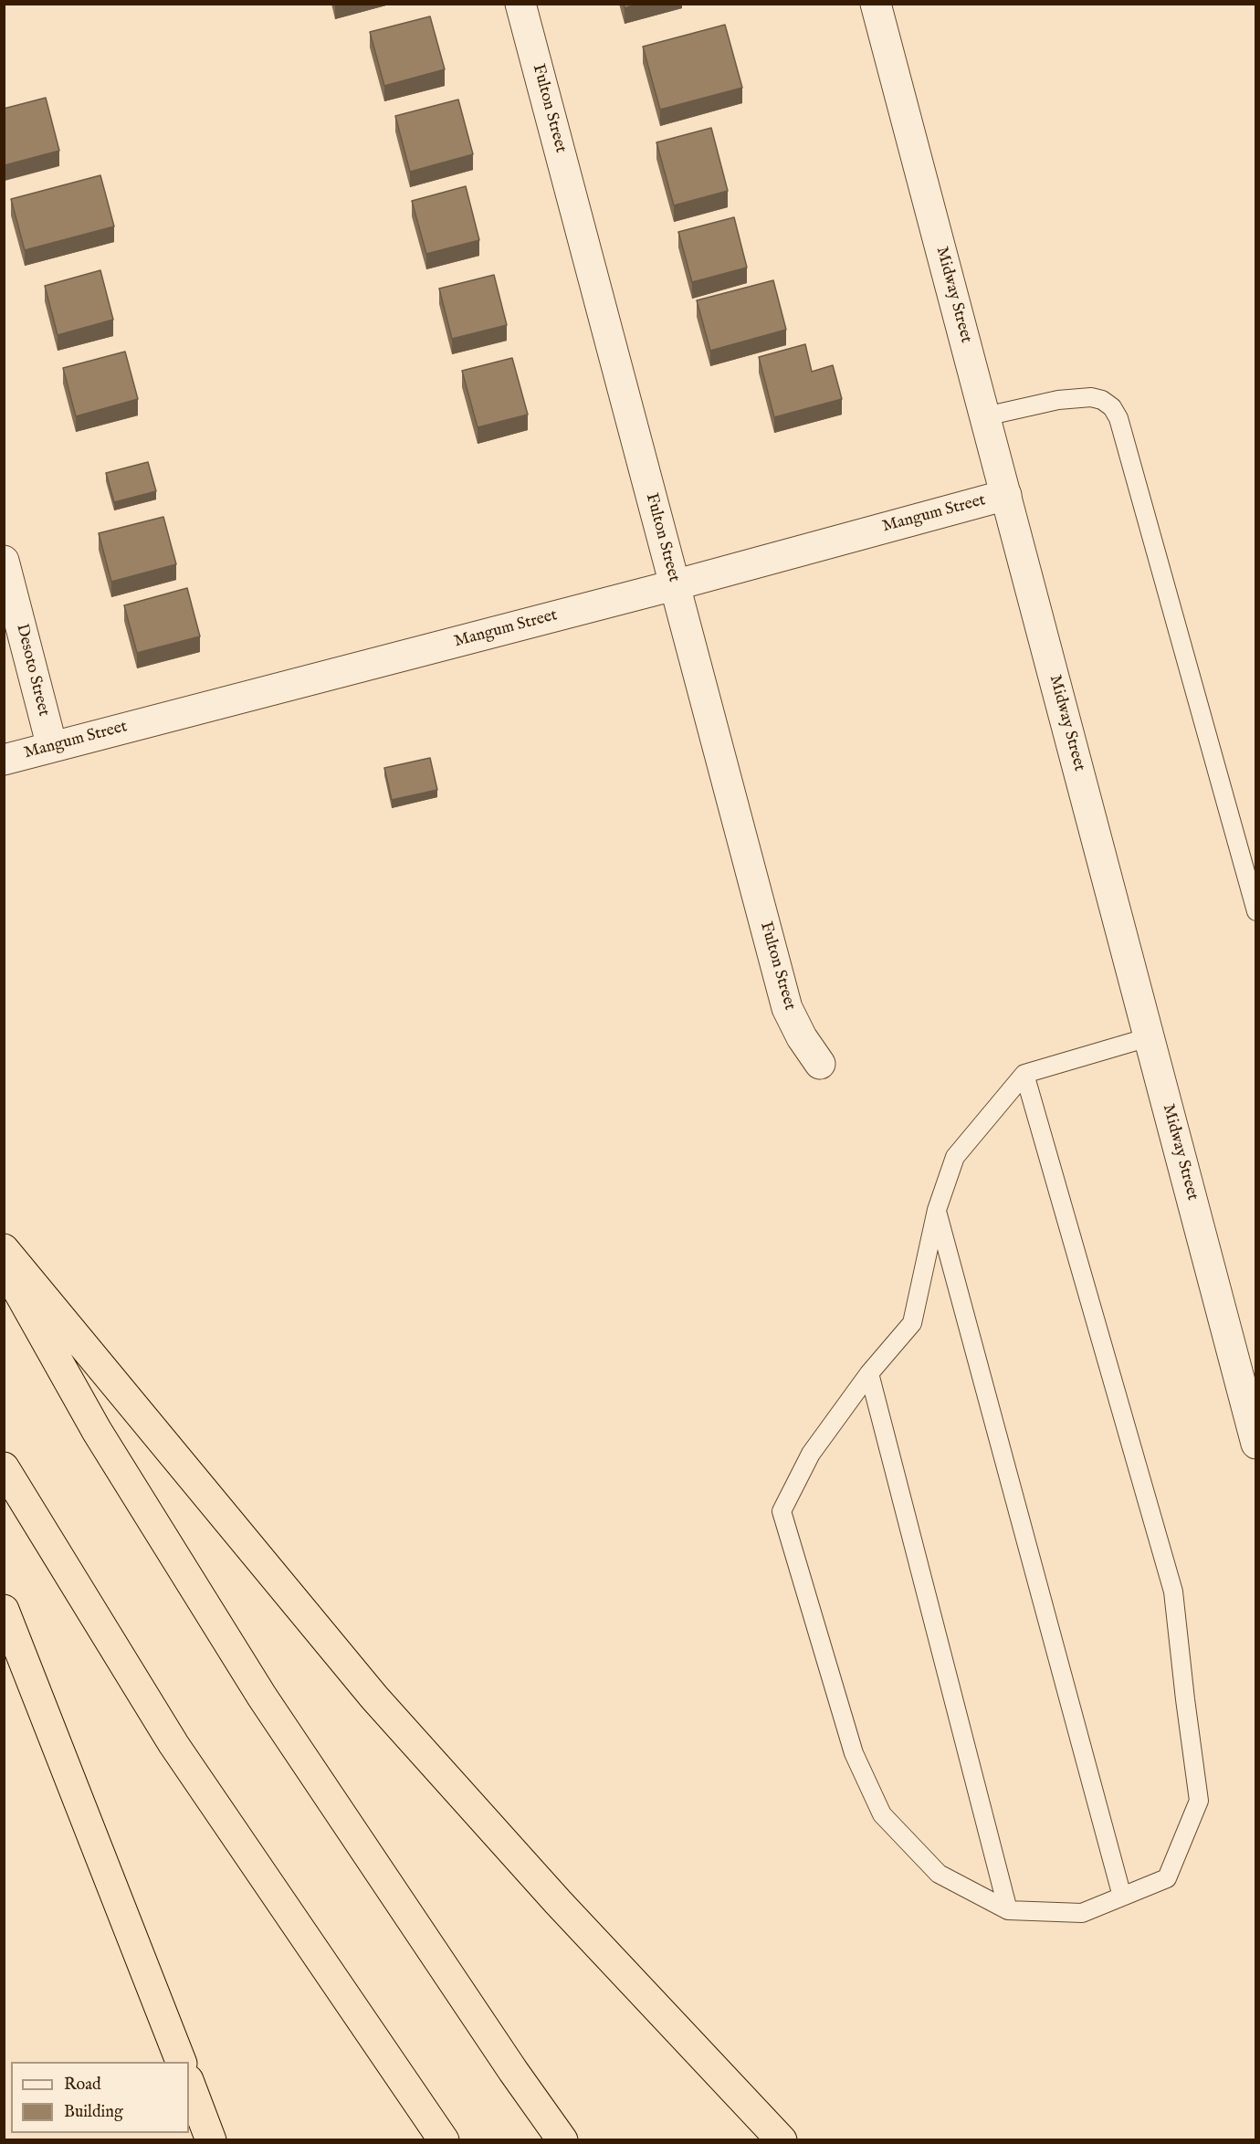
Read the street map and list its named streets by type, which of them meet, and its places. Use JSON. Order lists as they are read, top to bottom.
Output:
{
  "streets": {
    "street": [
      "Fulton Street",
      "Midway Street",
      "Mangum Street",
      "Desoto Street"
    ]
  },
  "crossings": [
    ["Fulton Street", "Mangum Street"],
    ["Midway Street", "Mangum Street"],
    ["Mangum Street", "Desoto Street"]
  ],
  "legend": ["Road", "Building"]
}
